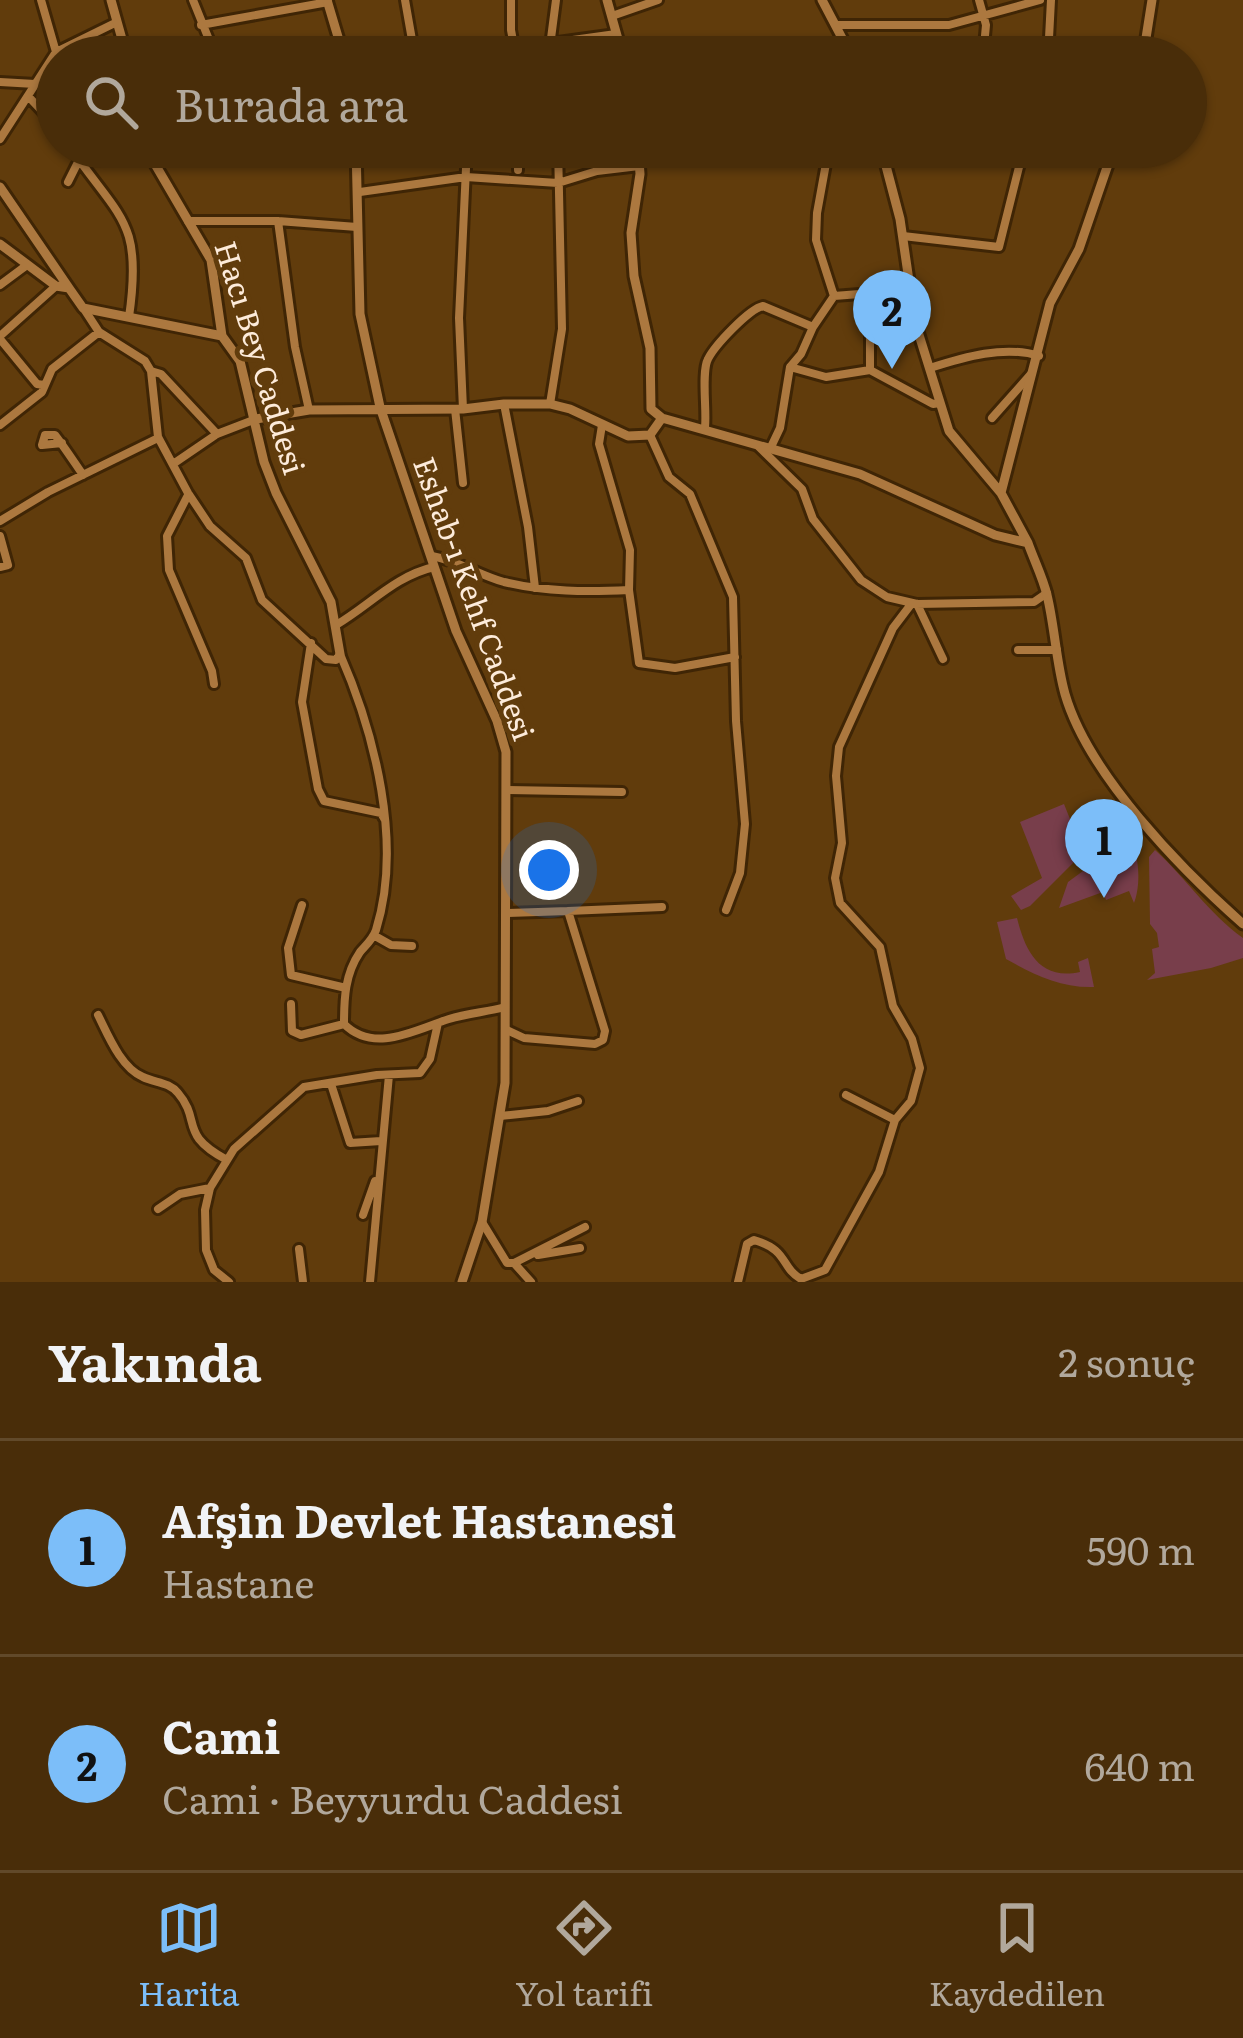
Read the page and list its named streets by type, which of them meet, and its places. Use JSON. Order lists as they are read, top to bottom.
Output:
{
  "streets": {
    "street": ["Hacı Bey Caddesi", "Eshab-ı Kehf Caddesi"]
  },
  "page": {
    "search": "Burada ara",
    "pins": ["2", "1"],
    "heading": ["Yakında", "2 sonuç"],
    "list": [
      {
        "mark": "1",
        "name": "Afşin Devlet Hastanesi",
        "note": "Hastane",
        "value": "590 m"
      },
      {
        "mark": "2",
        "name": "Cami",
        "note": "Cami · Beyyurdu Caddesi",
        "value": "640 m"
      }
    ],
    "nav": ["Harita", "Yol tarifi", "Kaydedilen"]
  }
}
